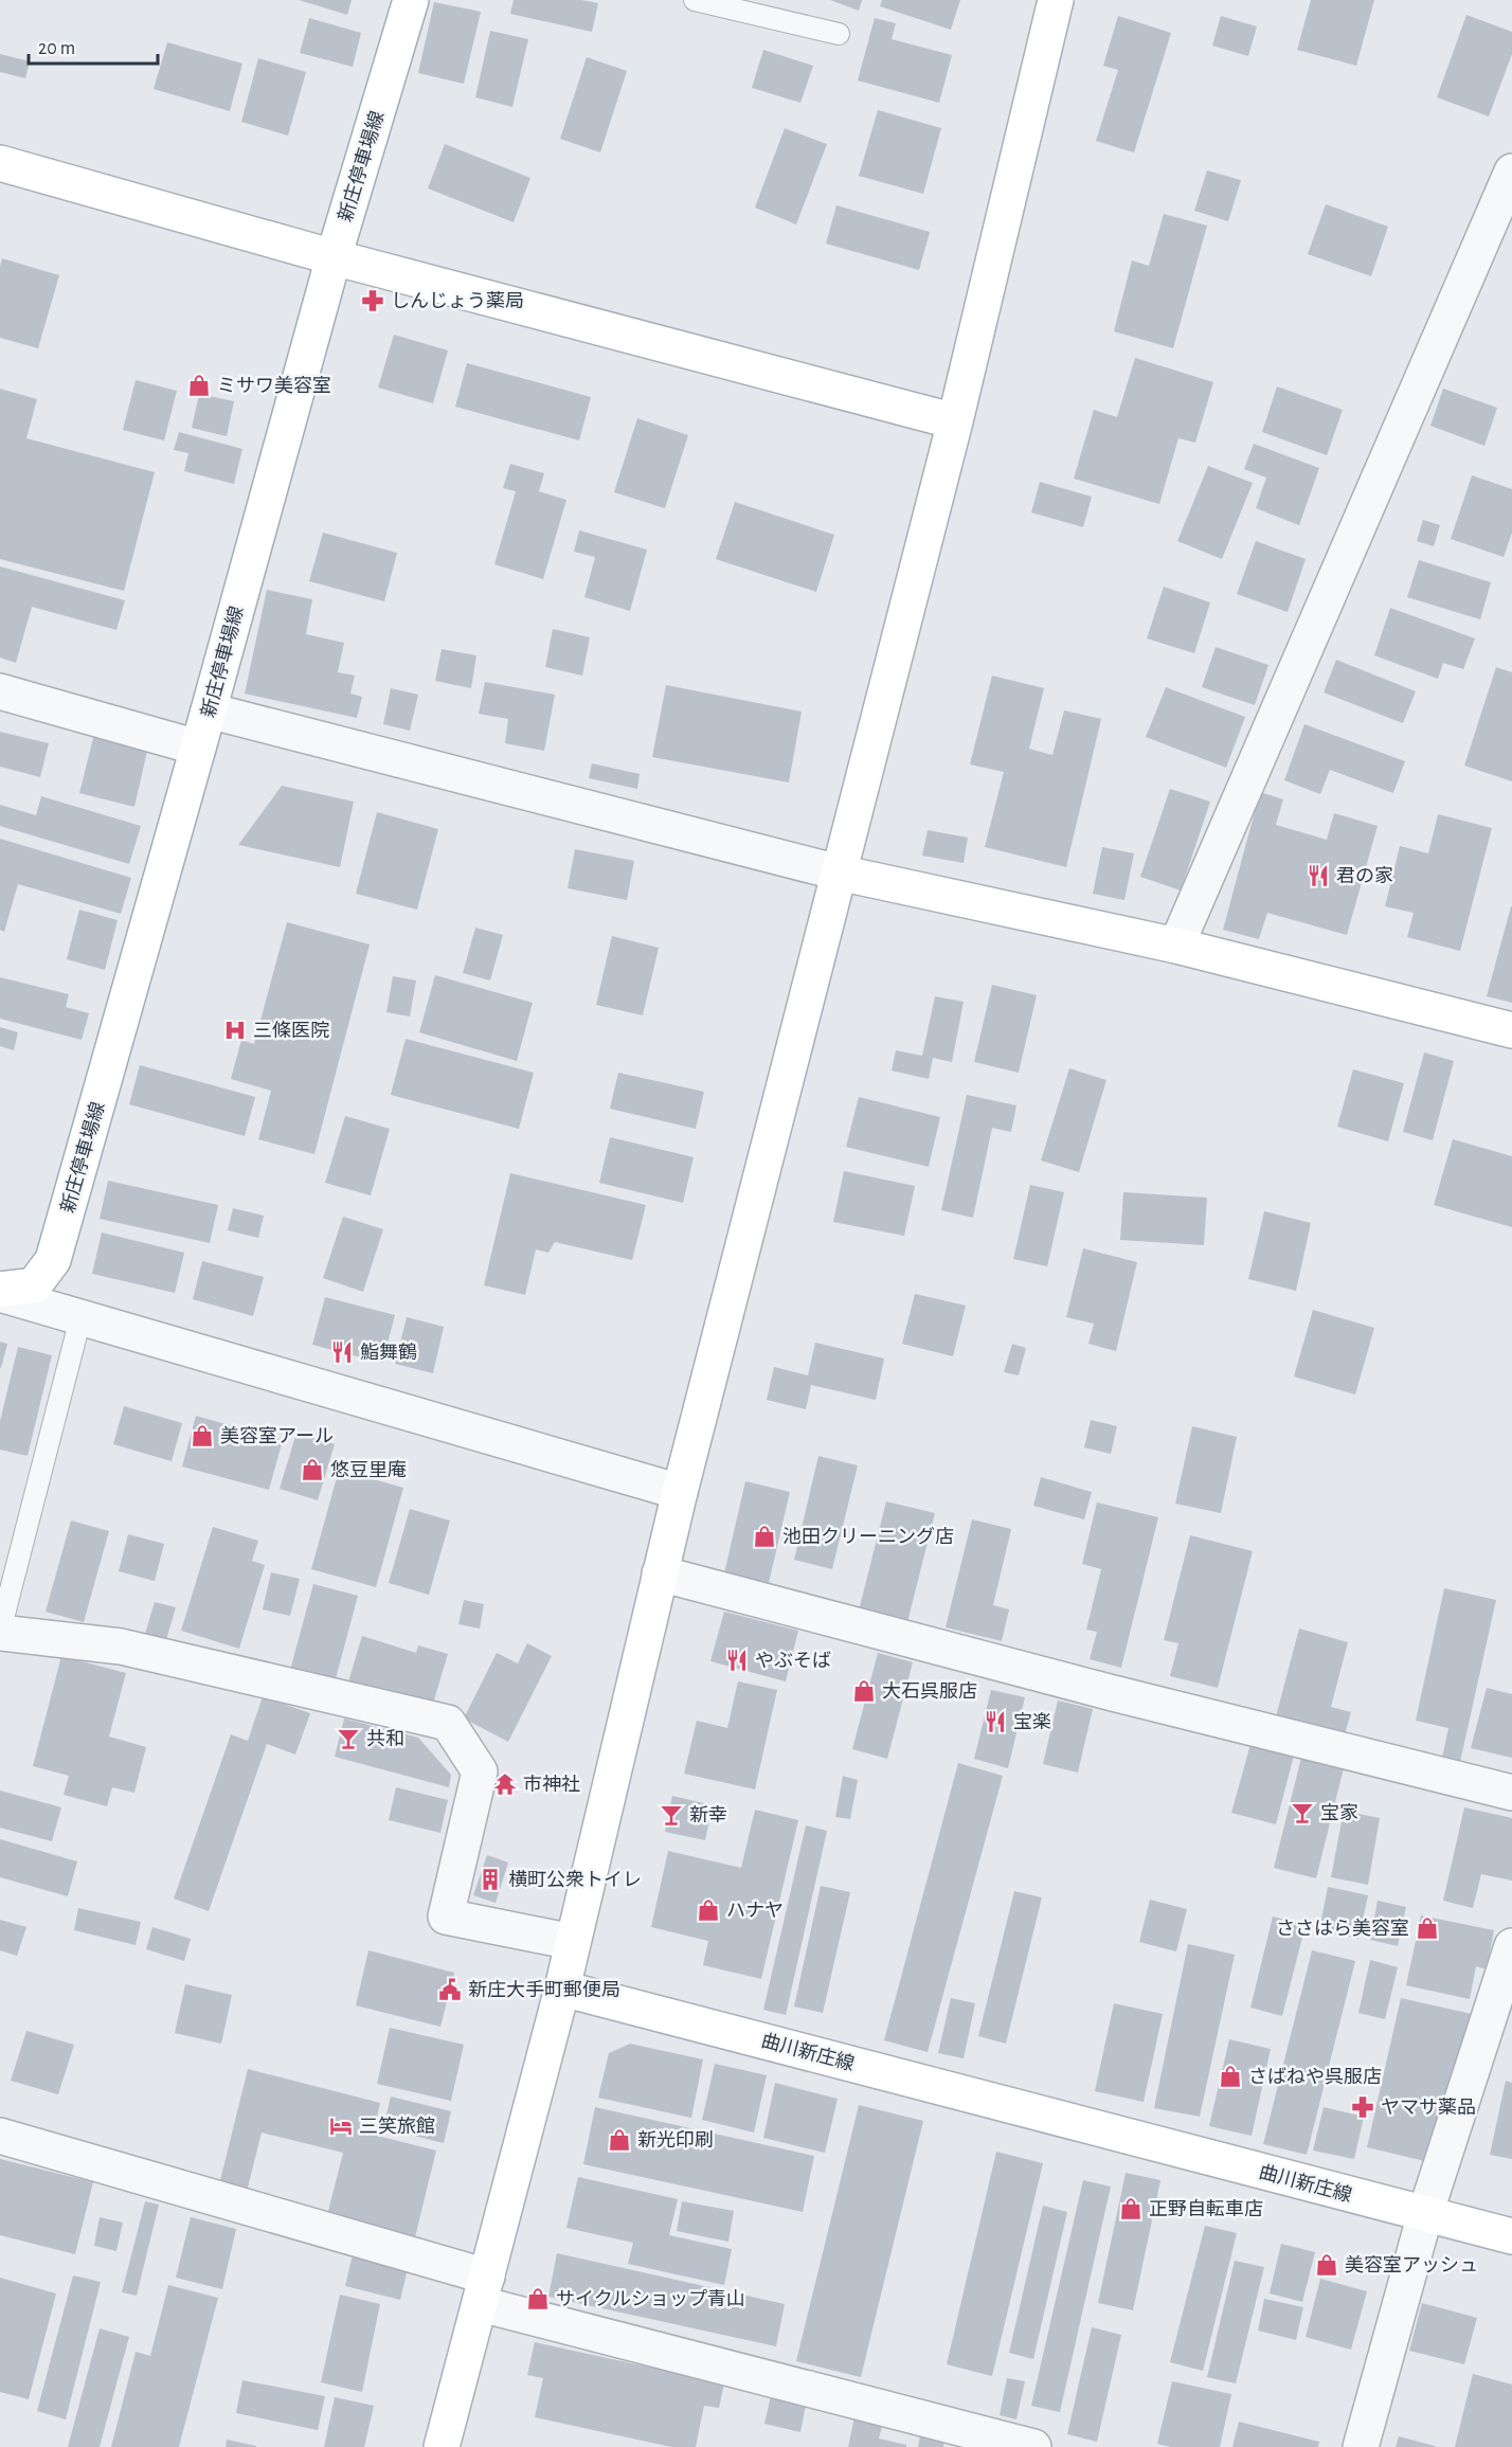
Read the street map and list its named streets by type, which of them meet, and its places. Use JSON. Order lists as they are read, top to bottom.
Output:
{
  "streets": {
    "street": ["新庄停車場線", "曲川新庄線"]
  },
  "places": {
    "pharmacy": ["しんじょう薬局", "ヤマサ薬品"],
    "shop": [
      "ミサワ美容室",
      "美容室アール",
      "悠豆里庵",
      "池田クリーニング店",
      "大石呉服店",
      "ハナヤ",
      "ささはら美容室",
      "さばねや呉服店",
      "新光印刷",
      "正野自転車店",
      "美容室アッシュ",
      "サイクルショップ青山"
    ],
    "restaurant": [
      "君の家",
      "鮨舞鶴",
      "やぶそば",
      "宝楽"
    ],
    "hospital": ["三條医院"],
    "bar": ["共和", "宝家", "新幸"],
    "temple": ["市神社"],
    "building": ["横町公衆トイレ"],
    "public building": ["新庄大手町郵便局"],
    "hotel": ["三笑旅館"]
  },
  "scale_bar": "20 m"
}
